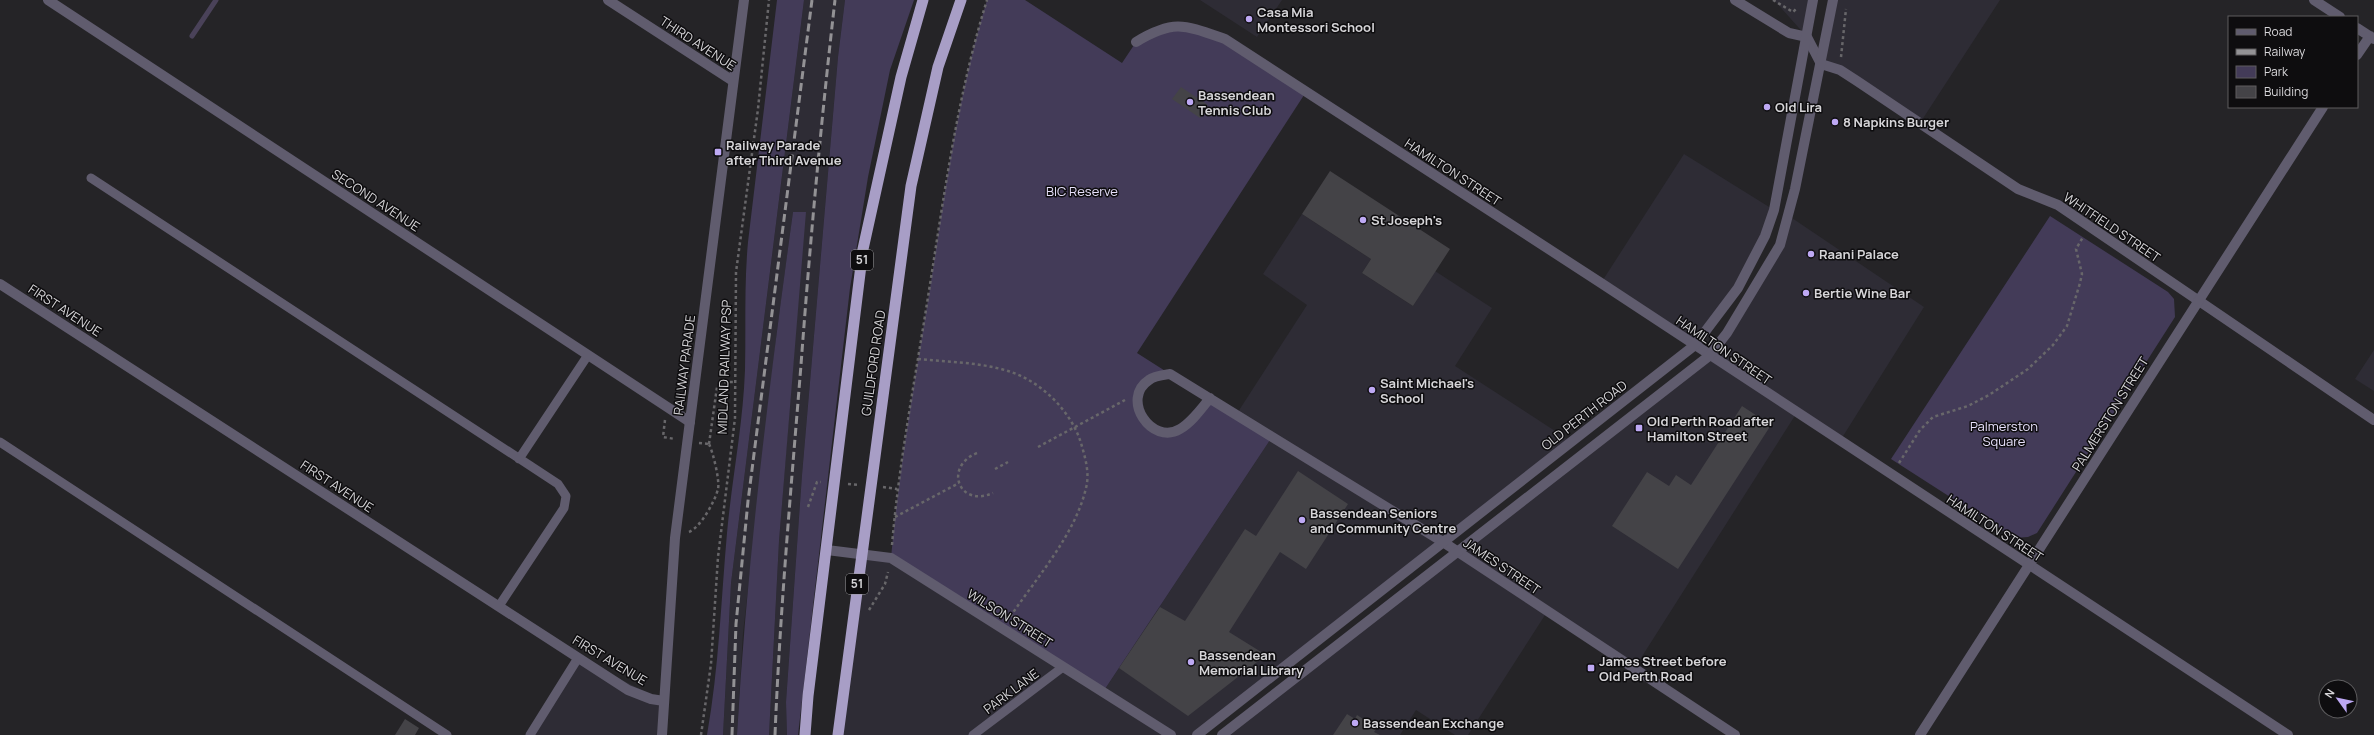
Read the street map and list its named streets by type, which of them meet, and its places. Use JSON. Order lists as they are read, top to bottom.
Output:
{
  "streets": {
    "highway": ["51", "GUILDFORD ROAD"],
    "street": [
      "THIRD AVENUE",
      "HAMILTON STREET",
      "SECOND AVENUE",
      "WHITFIELD STREET",
      "FIRST AVENUE",
      "RAILWAY PARADE",
      "PALMERSTON STREET",
      "OLD PERTH ROAD",
      "JAMES STREET",
      "WILSON STREET"
    ],
    "lane": ["PARK LANE"],
    "path": ["MIDLAND RAILWAY PSP"]
  },
  "crossings": [
    ["THIRD AVENUE", "RAILWAY PARADE"],
    ["HAMILTON STREET", "PALMERSTON STREET"],
    ["HAMILTON STREET", "OLD PERTH ROAD"],
    ["SECOND AVENUE", "RAILWAY PARADE"],
    ["WHITFIELD STREET", "PALMERSTON STREET"],
    ["FIRST AVENUE", "RAILWAY PARADE"],
    ["GUILDFORD ROAD", "WILSON STREET"],
    ["OLD PERTH ROAD", "JAMES STREET"],
    ["WILSON STREET", "PARK LANE"]
  ],
  "parks": ["BIC Reserve", "Palmerston Square"],
  "places": {
    "other": [
      "Casa Mia Montessori School",
      "Bassendean Tennis Club",
      "Old Lira",
      "8 Napkins Burger",
      "St Joseph's",
      "Raani Palace",
      "Bertie Wine Bar",
      "Saint Michael's School",
      "Bassendean Seniors and Community Centre",
      "Bassendean Memorial Library",
      "Bassendean Exchange"
    ],
    "transit": ["Railway Parade after Third Avenue", "Old Perth Road after Hamilton Street", "James Street before Old Perth Road"]
  },
  "legend": [
    "Road",
    "Railway",
    "Park",
    "Building"
  ],
  "north": "top left"
}
